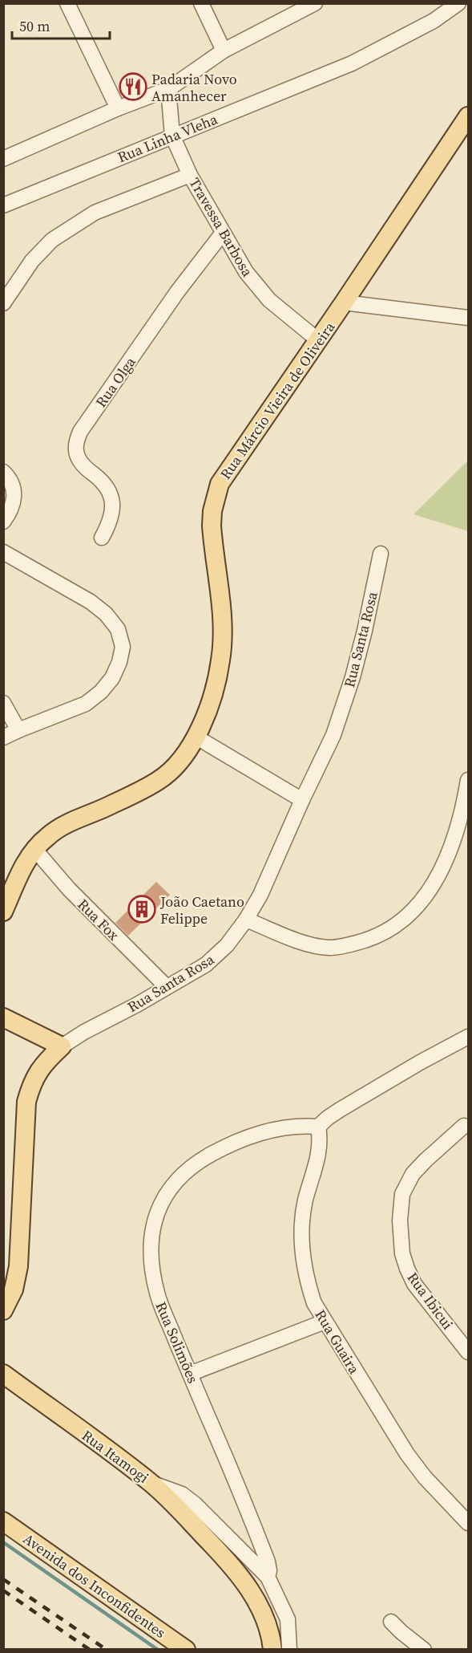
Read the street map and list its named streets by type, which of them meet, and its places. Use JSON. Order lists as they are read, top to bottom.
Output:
{
  "streets": {
    "main road": [
      "Rua Márcio Vieira de Oliveira",
      "Rua Santa Rosa",
      "Rua Itamogi",
      "Avenida dos Inconfidentes"
    ],
    "street": [
      "Rua Linha Vleha",
      "Travessa Barbosa",
      "Rua Olga",
      "Rua Fox",
      "Rua Ibicui",
      "Rua Guaira",
      "Rua Solimões"
    ]
  },
  "crossings": [
    ["Rua Linha Vleha", "Travessa Barbosa"],
    ["Travessa Barbosa", "Rua Olga"],
    ["Travessa Barbosa", "Rua Márcio Vieira de Oliveira"],
    ["Rua Márcio Vieira de Oliveira", "Rua Fox"],
    ["Rua Santa Rosa", "Rua Fox"],
    ["Rua Guaira", "Rua Solimões"],
    ["Rua Solimões", "Rua Itamogi"]
  ],
  "places": {
    "restaurant": ["Padaria Novo Amanhecer"],
    "building": ["João Caetano Felippe"]
  },
  "scale_bar": "50 m"
}
